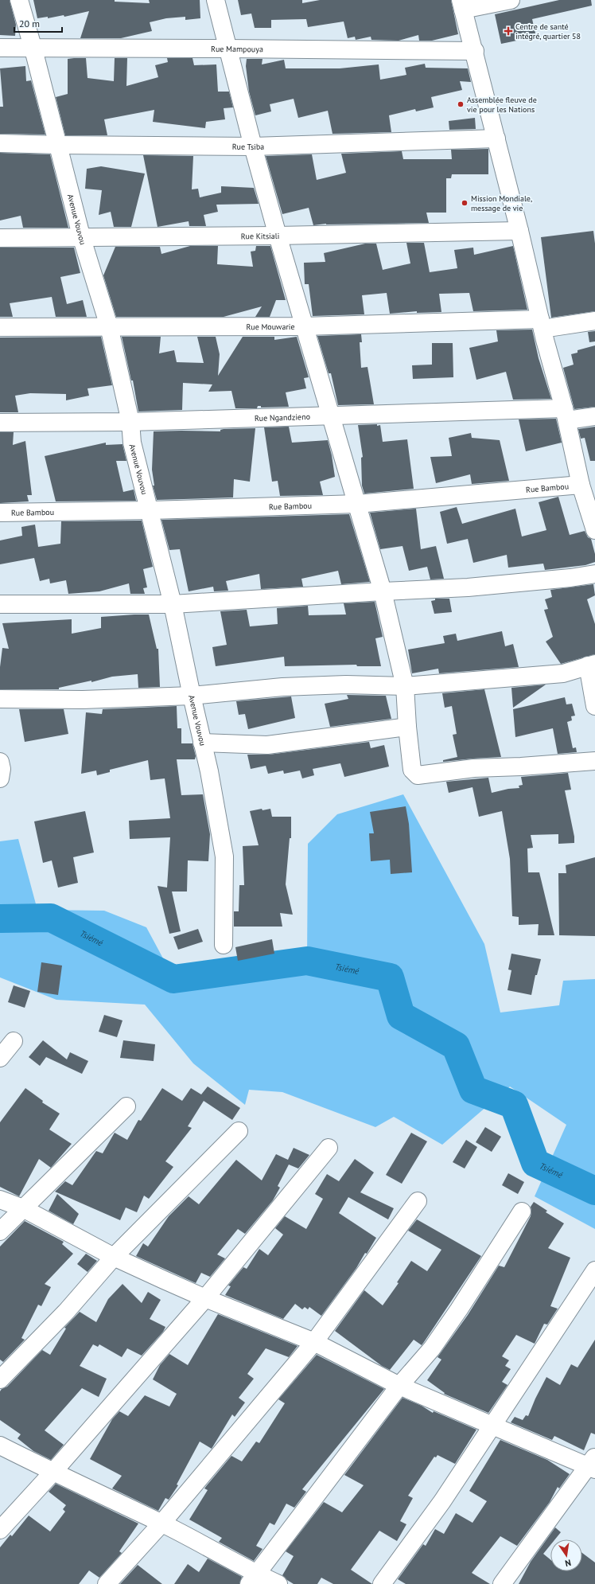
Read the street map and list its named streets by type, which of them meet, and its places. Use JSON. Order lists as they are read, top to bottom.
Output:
{
  "streets": {
    "street": [
      "Rue Mampouya",
      "Rue Tsiba",
      "Avenue Vouvou",
      "Rue Kitsiali",
      "Rue Mouwarie",
      "Rue Ngandzieno",
      "Rue Bambou"
    ]
  },
  "crossings": [
    ["Rue Mampouya", "Avenue Vouvou"],
    ["Rue Tsiba", "Avenue Vouvou"],
    ["Avenue Vouvou", "Rue Kitsiali"],
    ["Avenue Vouvou", "Rue Mouwarie"],
    ["Avenue Vouvou", "Rue Ngandzieno"],
    ["Avenue Vouvou", "Rue Bambou"]
  ],
  "water": ["Tsiémé"],
  "places": {
    "health": ["Centre de santé intégré, quartier 58"],
    "other": ["Assemblée fleuve de vie pour les Nations", "Mission Mondiale, message de vie"]
  },
  "scale_bar": "20 m",
  "north": "bottom"
}
